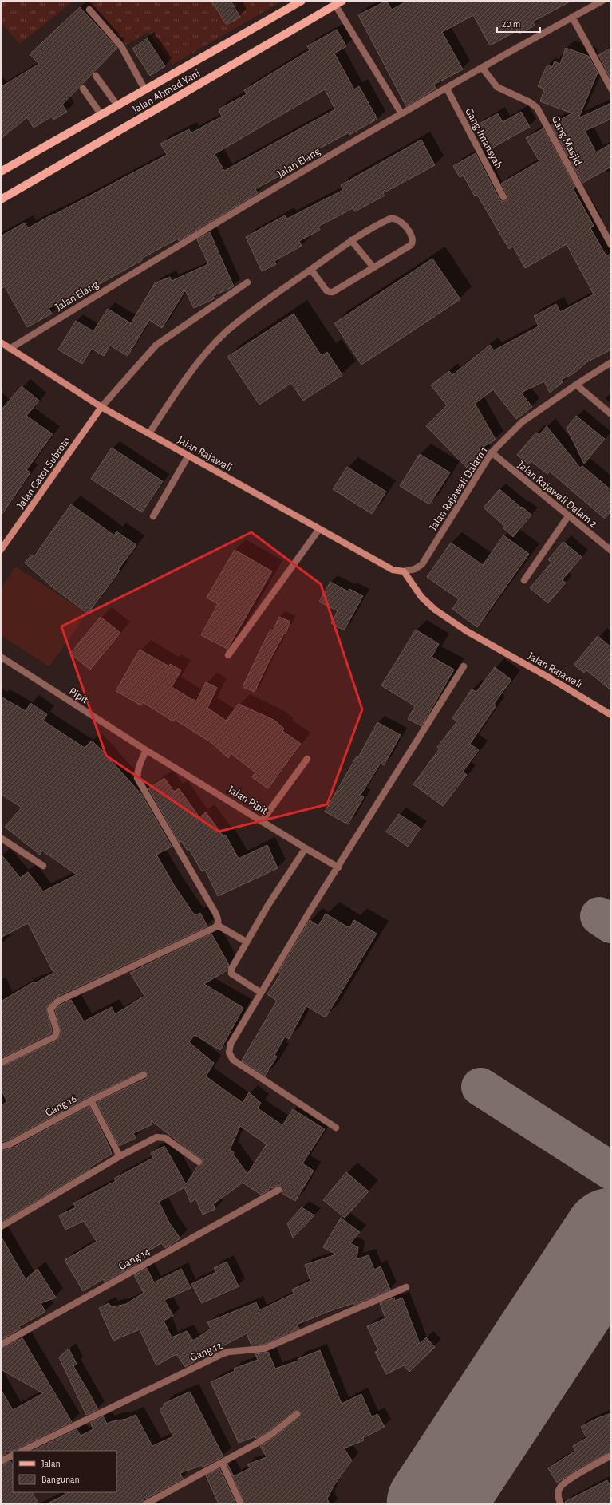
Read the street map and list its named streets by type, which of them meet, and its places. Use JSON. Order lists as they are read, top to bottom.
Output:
{
  "streets": {
    "main road": ["Jalan Ahmad Yani"],
    "street": [
      "Gang Imansyah",
      "Gang Masjid",
      "Jalan Elang",
      "Jalan Rajawali",
      "Jalan Gatot Subroto",
      "Jalan Rajawali Dalam 1",
      "Jalan Rajawali Dalam 2",
      "Pipit",
      "Jalan Pipit",
      "Gang 16",
      "Gang 14",
      "Gang 12"
    ]
  },
  "crossings": [
    ["Gang Imansyah", "Jalan Elang"],
    ["Gang Masjid", "Jalan Elang"],
    ["Jalan Elang", "Jalan Rajawali"],
    ["Jalan Rajawali", "Jalan Gatot Subroto"],
    ["Jalan Rajawali", "Jalan Rajawali Dalam 1"],
    ["Jalan Rajawali Dalam 1", "Jalan Rajawali Dalam 2"],
    ["Pipit", "Jalan Pipit"]
  ],
  "legend": ["Jalan", "Bangunan"],
  "scale_bar": "20 m"
}
